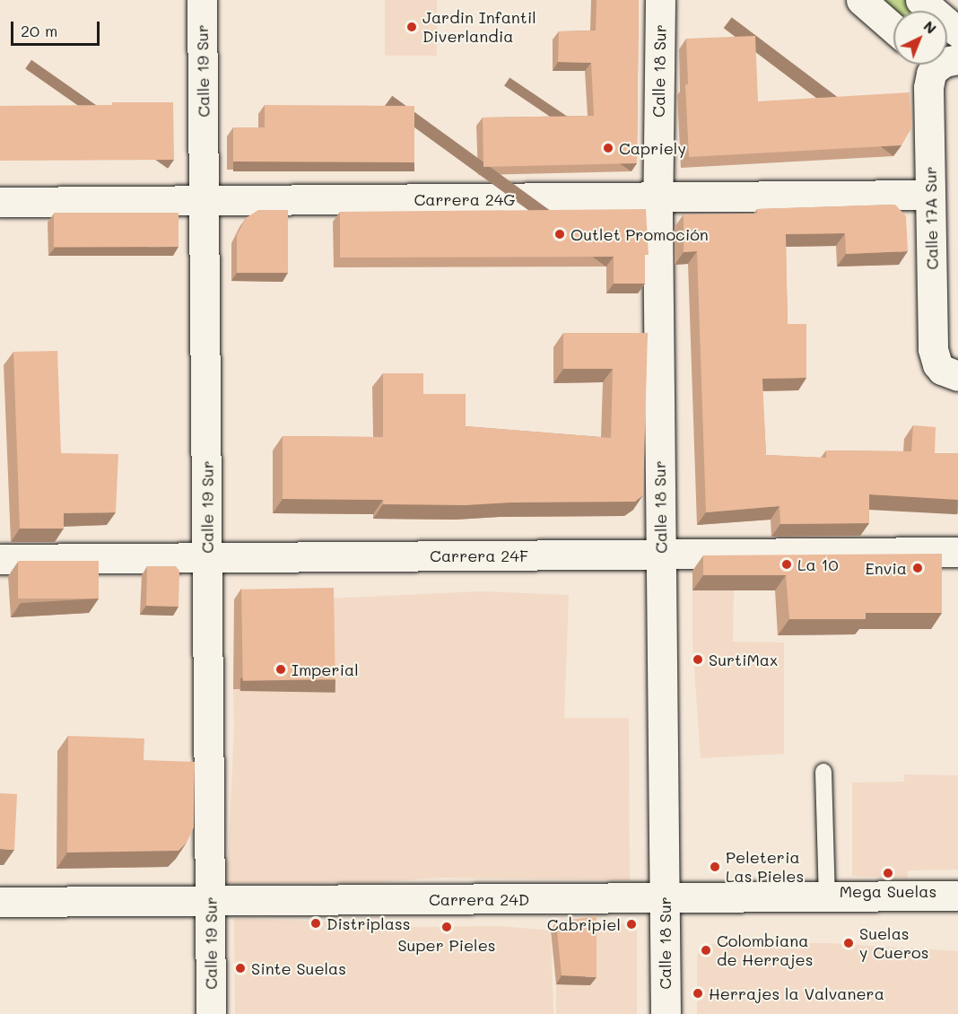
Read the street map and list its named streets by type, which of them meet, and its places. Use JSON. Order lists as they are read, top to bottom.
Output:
{
  "streets": {
    "street": [
      "Calle 19 Sur",
      "Calle 18 Sur",
      "Carrera 24G",
      "Calle 17A Sur",
      "Carrera 24F",
      "Carrera 24D"
    ]
  },
  "crossings": [
    ["Calle 19 Sur", "Carrera 24G"],
    ["Calle 19 Sur", "Carrera 24F"],
    ["Calle 19 Sur", "Carrera 24D"],
    ["Calle 18 Sur", "Carrera 24G"],
    ["Calle 18 Sur", "Carrera 24F"],
    ["Calle 18 Sur", "Carrera 24D"],
    ["Carrera 24G", "Calle 17A Sur"]
  ],
  "places": [
    "Jardin Infantil Diverlandia",
    "Capriely",
    "Outlet Promoción",
    "La 10",
    "Envia",
    "SurtiMax",
    "Imperial",
    "Peleteria Las Pieles",
    "Mega Suelas",
    "Distriplass",
    "Cabripiel",
    "Super Pieles",
    "Suelas y Cueros",
    "Colombiana de Herrajes",
    "Sinte Suelas",
    "Herrajes la Valvanera"
  ],
  "scale_bar": "20 m",
  "north": "top right"
}
